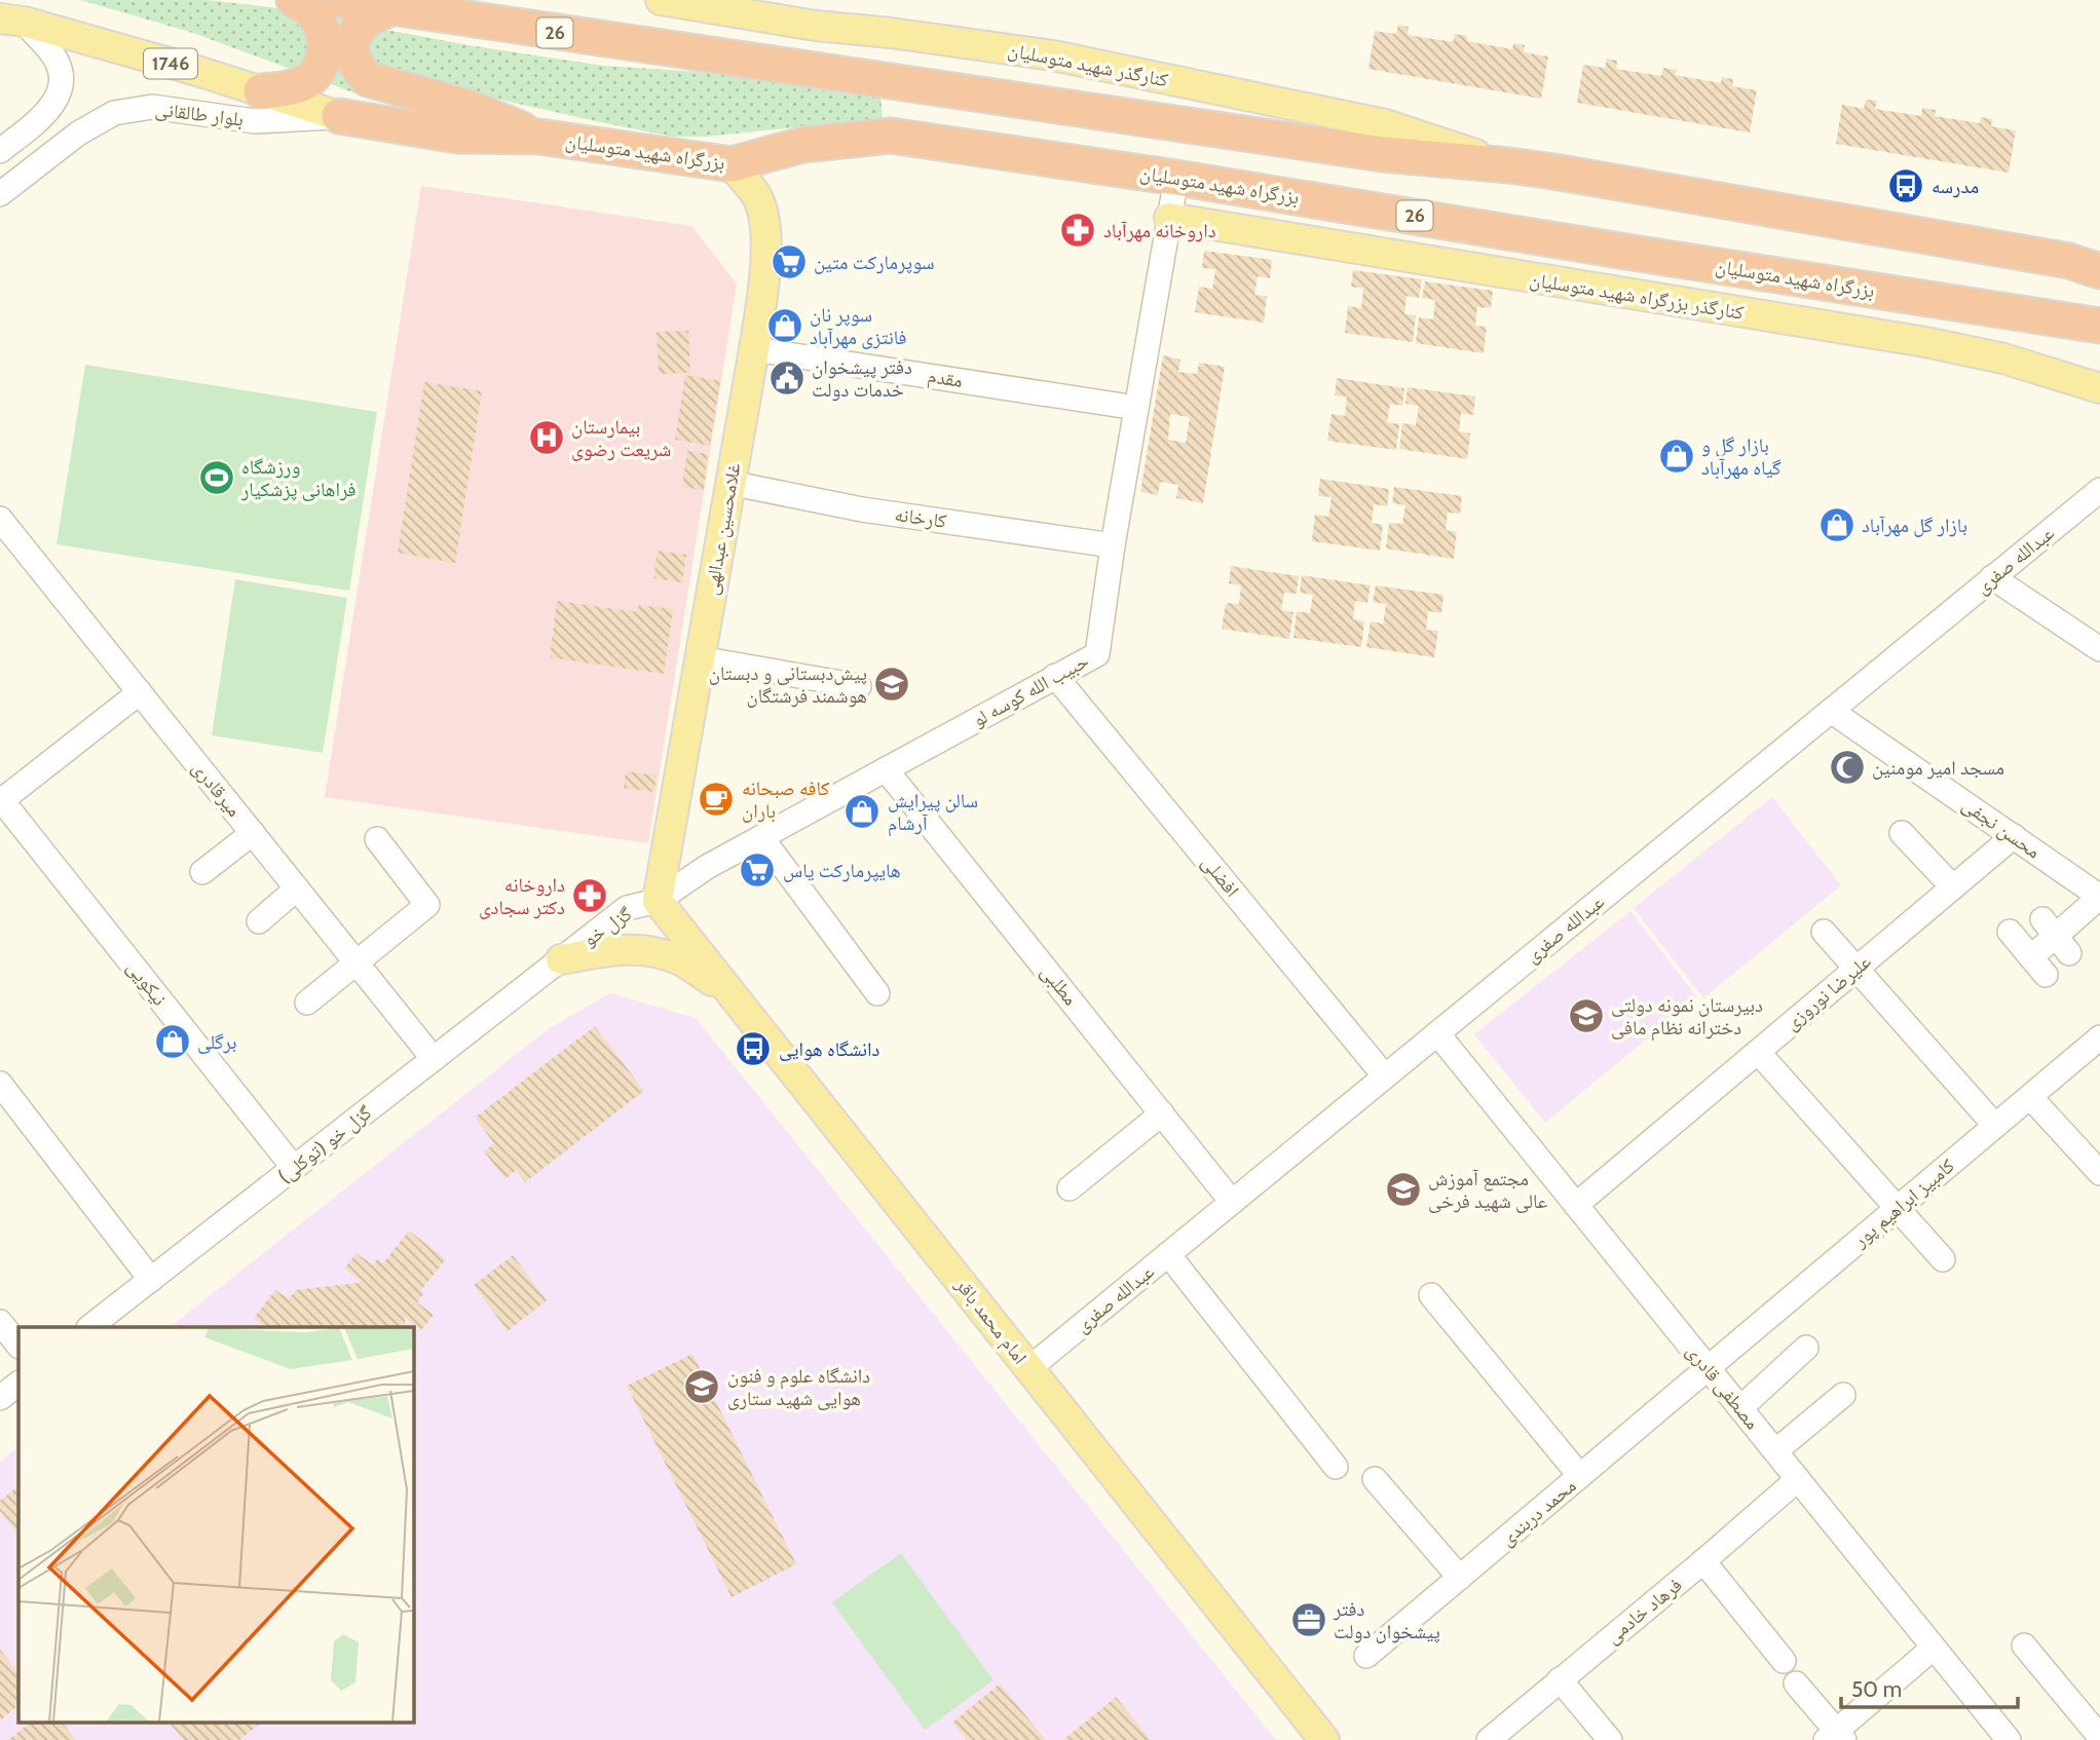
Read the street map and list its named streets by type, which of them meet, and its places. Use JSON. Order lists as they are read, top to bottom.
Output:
{
  "streets": {
    "highway": ["26", "بزرگراه شهید متوسلیان"],
    "main road": [
      "1746",
      "کنارگذر شهید متوسلیان",
      "کنارگذر بزرگراه شهید متوسلیان",
      "غلامحسین عبدالهی",
      "امام محمد باقر"
    ],
    "street": [
      "بلوار طالقانی",
      "مقدم",
      "کارخانه",
      "عبدالله صفری",
      "حبیب الله کوسه لو",
      "میرقادری",
      "محسن نجفی",
      "افضلی",
      "گزل خو",
      "نیکویی",
      "مطلبی",
      "علیرضا نوروزی",
      "گزل خو (توکلی)",
      "کامبیز ابراهیم پور",
      "مصطفی قادری",
      "محمد دربندی",
      "فرهاد خادمی"
    ]
  },
  "crossings": [
    ["26", "کنارگذر شهید متوسلیان"],
    ["1746", "بلوار طالقانی"],
    ["1746", "بزرگراه شهید متوسلیان"],
    ["بلوار طالقانی", "بزرگراه شهید متوسلیان"],
    ["بزرگراه شهید متوسلیان", "غلامحسین عبدالهی"],
    ["بزرگراه شهید متوسلیان", "حبیب الله کوسه لو"],
    ["کنارگذر بزرگراه شهید متوسلیان", "حبیب الله کوسه لو"],
    ["مقدم", "غلامحسین عبدالهی"],
    ["مقدم", "حبیب الله کوسه لو"],
    ["کارخانه", "غلامحسین عبدالهی"],
    ["کارخانه", "حبیب الله کوسه لو"],
    ["غلامحسین عبدالهی", "حبیب الله کوسه لو"],
    ["غلامحسین عبدالهی", "گزل خو"],
    ["غلامحسین عبدالهی", "امام محمد باقر"],
    ["عبدالله صفری", "محسن نجفی"],
    ["عبدالله صفری", "افضلی"],
    ["عبدالله صفری", "مطلبی"],
    ["عبدالله صفری", "امام محمد باقر"],
    ["عبدالله صفری", "مصطفی قادری"],
    ["حبیب الله کوسه لو", "افضلی"],
    ["حبیب الله کوسه لو", "گزل خو"],
    ["حبیب الله کوسه لو", "مطلبی"],
    ["حبیب الله کوسه لو", "امام محمد باقر"],
    ["میرقادری", "گزل خو (توکلی)"],
    ["محسن نجفی", "علیرضا نوروزی"],
    ["گزل خو", "گزل خو (توکلی)"],
    ["گزل خو", "امام محمد باقر"],
    ["نیکویی", "گزل خو (توکلی)"],
    ["علیرضا نوروزی", "مصطفی قادری"],
    ["کامبیز ابراهیم پور", "مصطفی قادری"],
    ["کامبیز ابراهیم پور", "محمد دربندی"],
    ["مصطفی قادری", "محمد دربندی"],
    ["مصطفی قادری", "فرهاد خادمی"]
  ],
  "places": {
    "bus stop": ["مدرسه", "دانشگاه هوایی"],
    "pharmacy": ["داروخانه مهرآباد", "داروخانه دکتر سجادی"],
    "supermarket": ["سوپرمارکت متین", "هایپرمارکت یاس"],
    "shop": [
      "سوپر نان فانتزی مهرآباد",
      "بازار گل و گیاه مهرآباد",
      "بازار گل مهرآباد",
      "سالن پیرایش آرشام",
      "برگلی"
    ],
    "public building": ["دفتر پیشخوان خدمات دولت"],
    "hospital": ["بیمارستان شریعت رضوی"],
    "sports": ["ورزشگاه فراهانی پزشکیار"],
    "school or university": [
      "پیش‌دبستانی و دبستان هوشمند فرشتگان",
      "دبیرستان نمونه دولتی دخترانه نظام مافی",
      "مجتمع آموزش عالی شهید فرخی",
      "دانشگاه علوم و فنون هوایی شهید ستاری"
    ],
    "mosque": ["مسجد امیر مومنین"],
    "cafe": ["کافه صبحانه باران"],
    "office": ["دفتر پیشخوان دولت"]
  },
  "scale_bar": "50 m"
}
